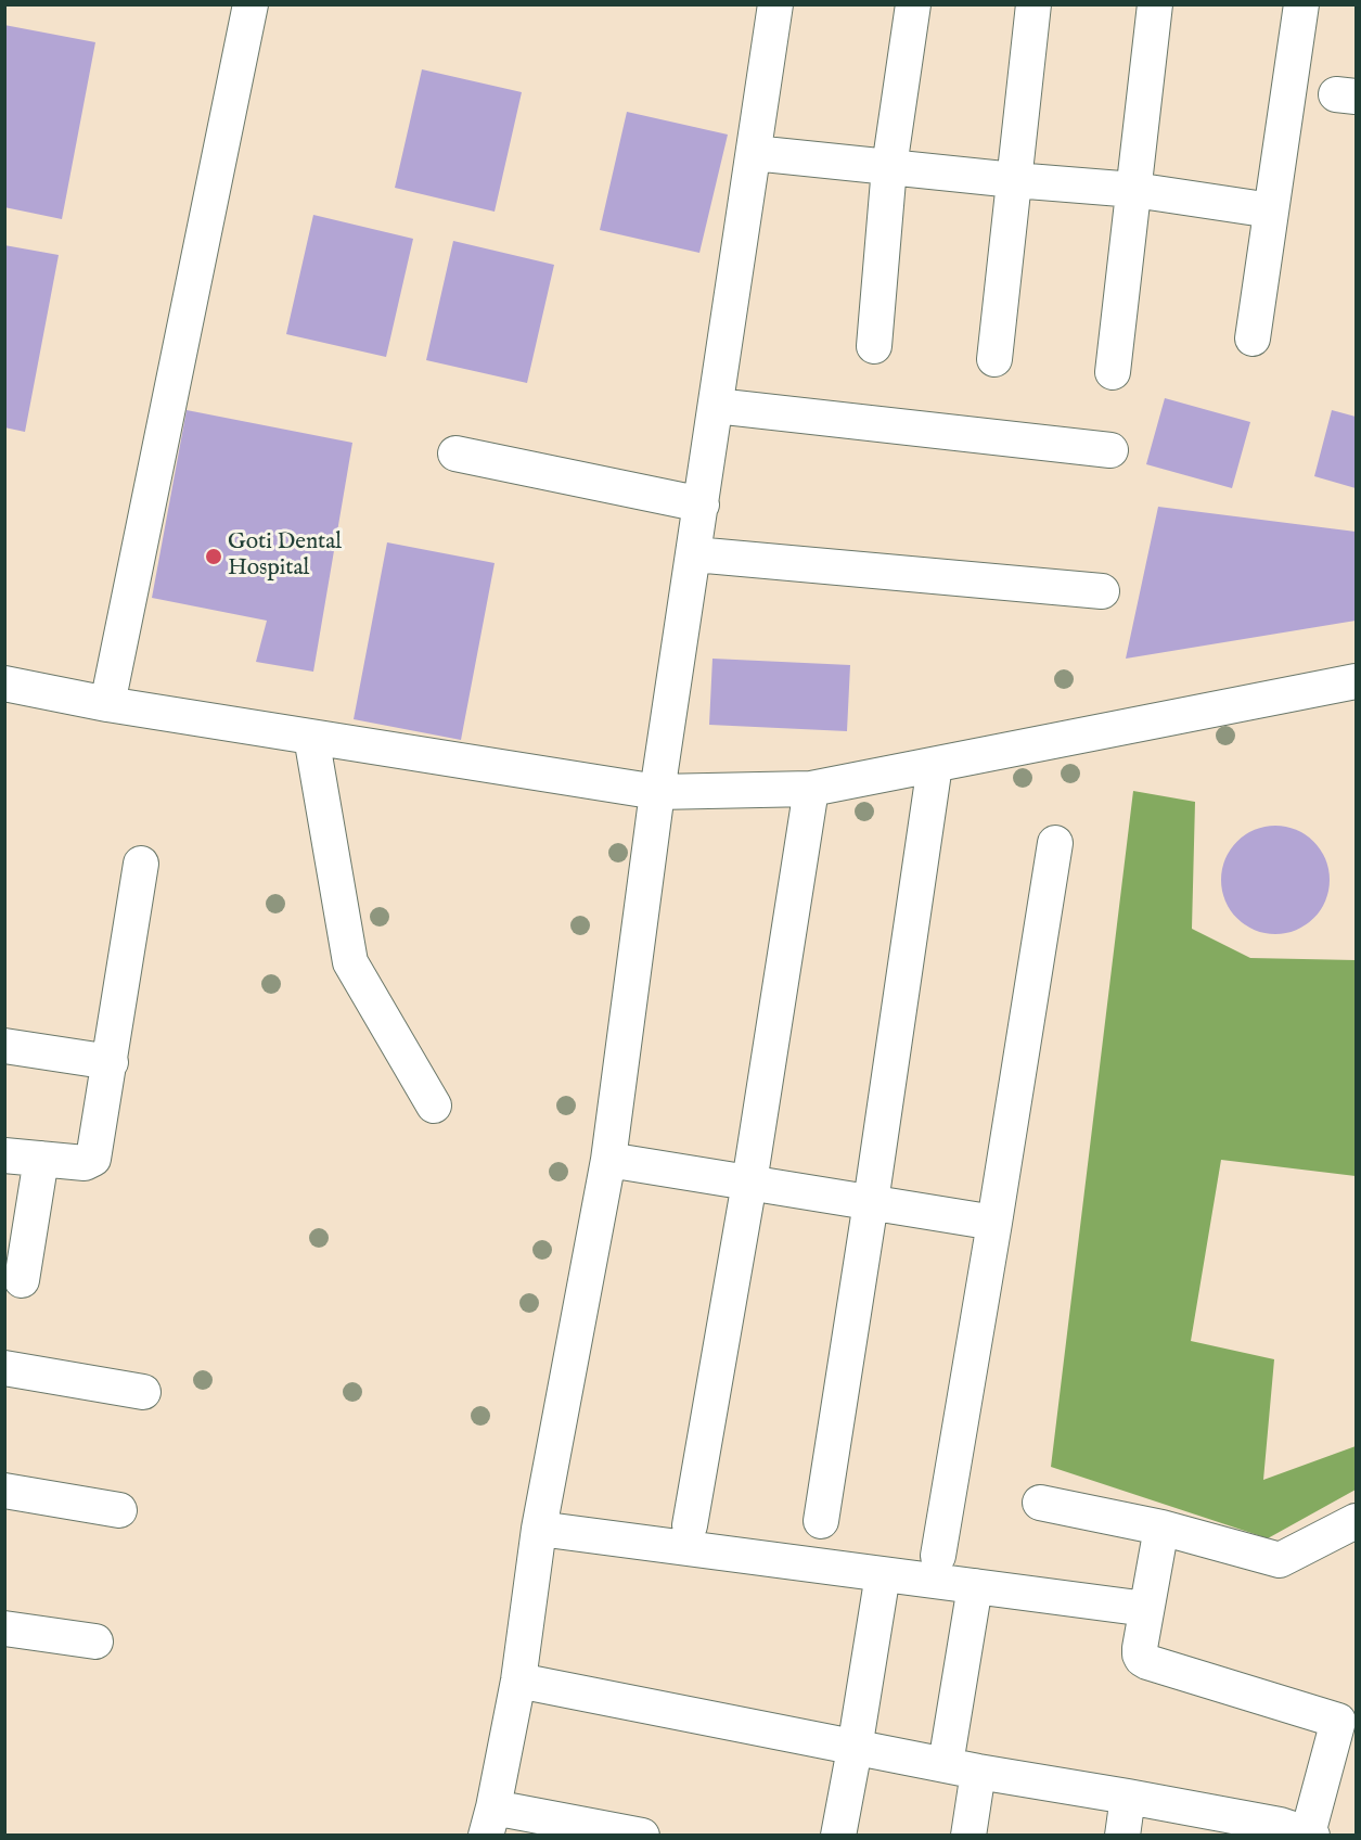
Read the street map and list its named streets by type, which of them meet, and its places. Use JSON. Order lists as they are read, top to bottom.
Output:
{
  "places": ["Goti Dental Hospital"]
}
